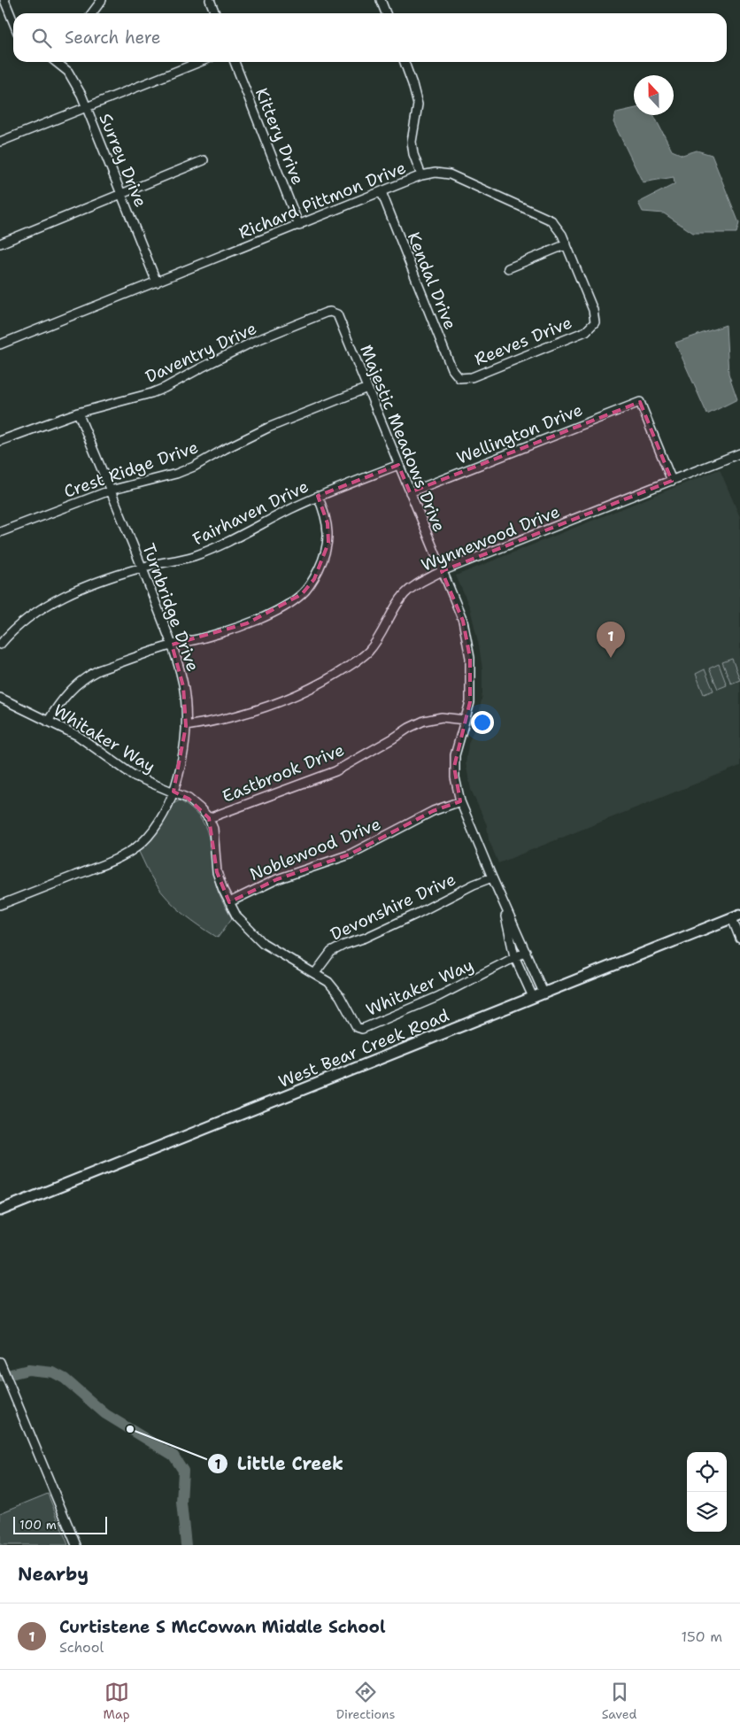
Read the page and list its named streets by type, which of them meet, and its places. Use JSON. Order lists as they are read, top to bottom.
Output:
{
  "streets": {
    "main road": ["West Bear Creek Road"],
    "street": [
      "Kittery Drive",
      "Surrey Drive",
      "Richard Pittmon Drive",
      "Kendal Drive",
      "Reeves Drive",
      "Daventry Drive",
      "Wellington Drive",
      "Majestic Meadows Drive",
      "Crest Ridge Drive",
      "Fairhaven Drive",
      "Wynnewood Drive",
      "Turnbridge Drive",
      "Whitaker Way",
      "Eastbrook Drive",
      "Noblewood Drive",
      "Devonshire Drive"
    ]
  },
  "crossings": [
    ["Kittery Drive", "Richard Pittmon Drive"],
    ["Surrey Drive", "Richard Pittmon Drive"],
    ["Richard Pittmon Drive", "Kendal Drive"],
    ["Richard Pittmon Drive", "Reeves Drive"],
    ["Kendal Drive", "Reeves Drive"],
    ["Daventry Drive", "Majestic Meadows Drive"],
    ["Daventry Drive", "Turnbridge Drive"],
    ["Wellington Drive", "Majestic Meadows Drive"],
    ["Wellington Drive", "Wynnewood Drive"],
    ["Majestic Meadows Drive", "Crest Ridge Drive"],
    ["Majestic Meadows Drive", "Fairhaven Drive"],
    ["Majestic Meadows Drive", "Wynnewood Drive"],
    ["Majestic Meadows Drive", "Whitaker Way"],
    ["Majestic Meadows Drive", "Eastbrook Drive"],
    ["Majestic Meadows Drive", "Noblewood Drive"],
    ["Majestic Meadows Drive", "Devonshire Drive"],
    ["Majestic Meadows Drive", "West Bear Creek Road"],
    ["Crest Ridge Drive", "Turnbridge Drive"],
    ["Fairhaven Drive", "Turnbridge Drive"],
    ["Wynnewood Drive", "Turnbridge Drive"],
    ["Turnbridge Drive", "Whitaker Way"],
    ["Whitaker Way", "Eastbrook Drive"],
    ["Whitaker Way", "Noblewood Drive"],
    ["Whitaker Way", "Devonshire Drive"]
  ],
  "places": ["Little Creek"],
  "scale_bar": "100 m",
  "north": "top",
  "page": {
    "search": "Search here",
    "pins": "1",
    "scale": "100 m",
    "heading": "Nearby",
    "list": [
      {
        "mark": "1",
        "name": "Curtistene S McCowan Middle School",
        "note": "School",
        "value": "150 m"
      }
    ],
    "nav": ["Map", "Directions", "Saved"]
  }
}
